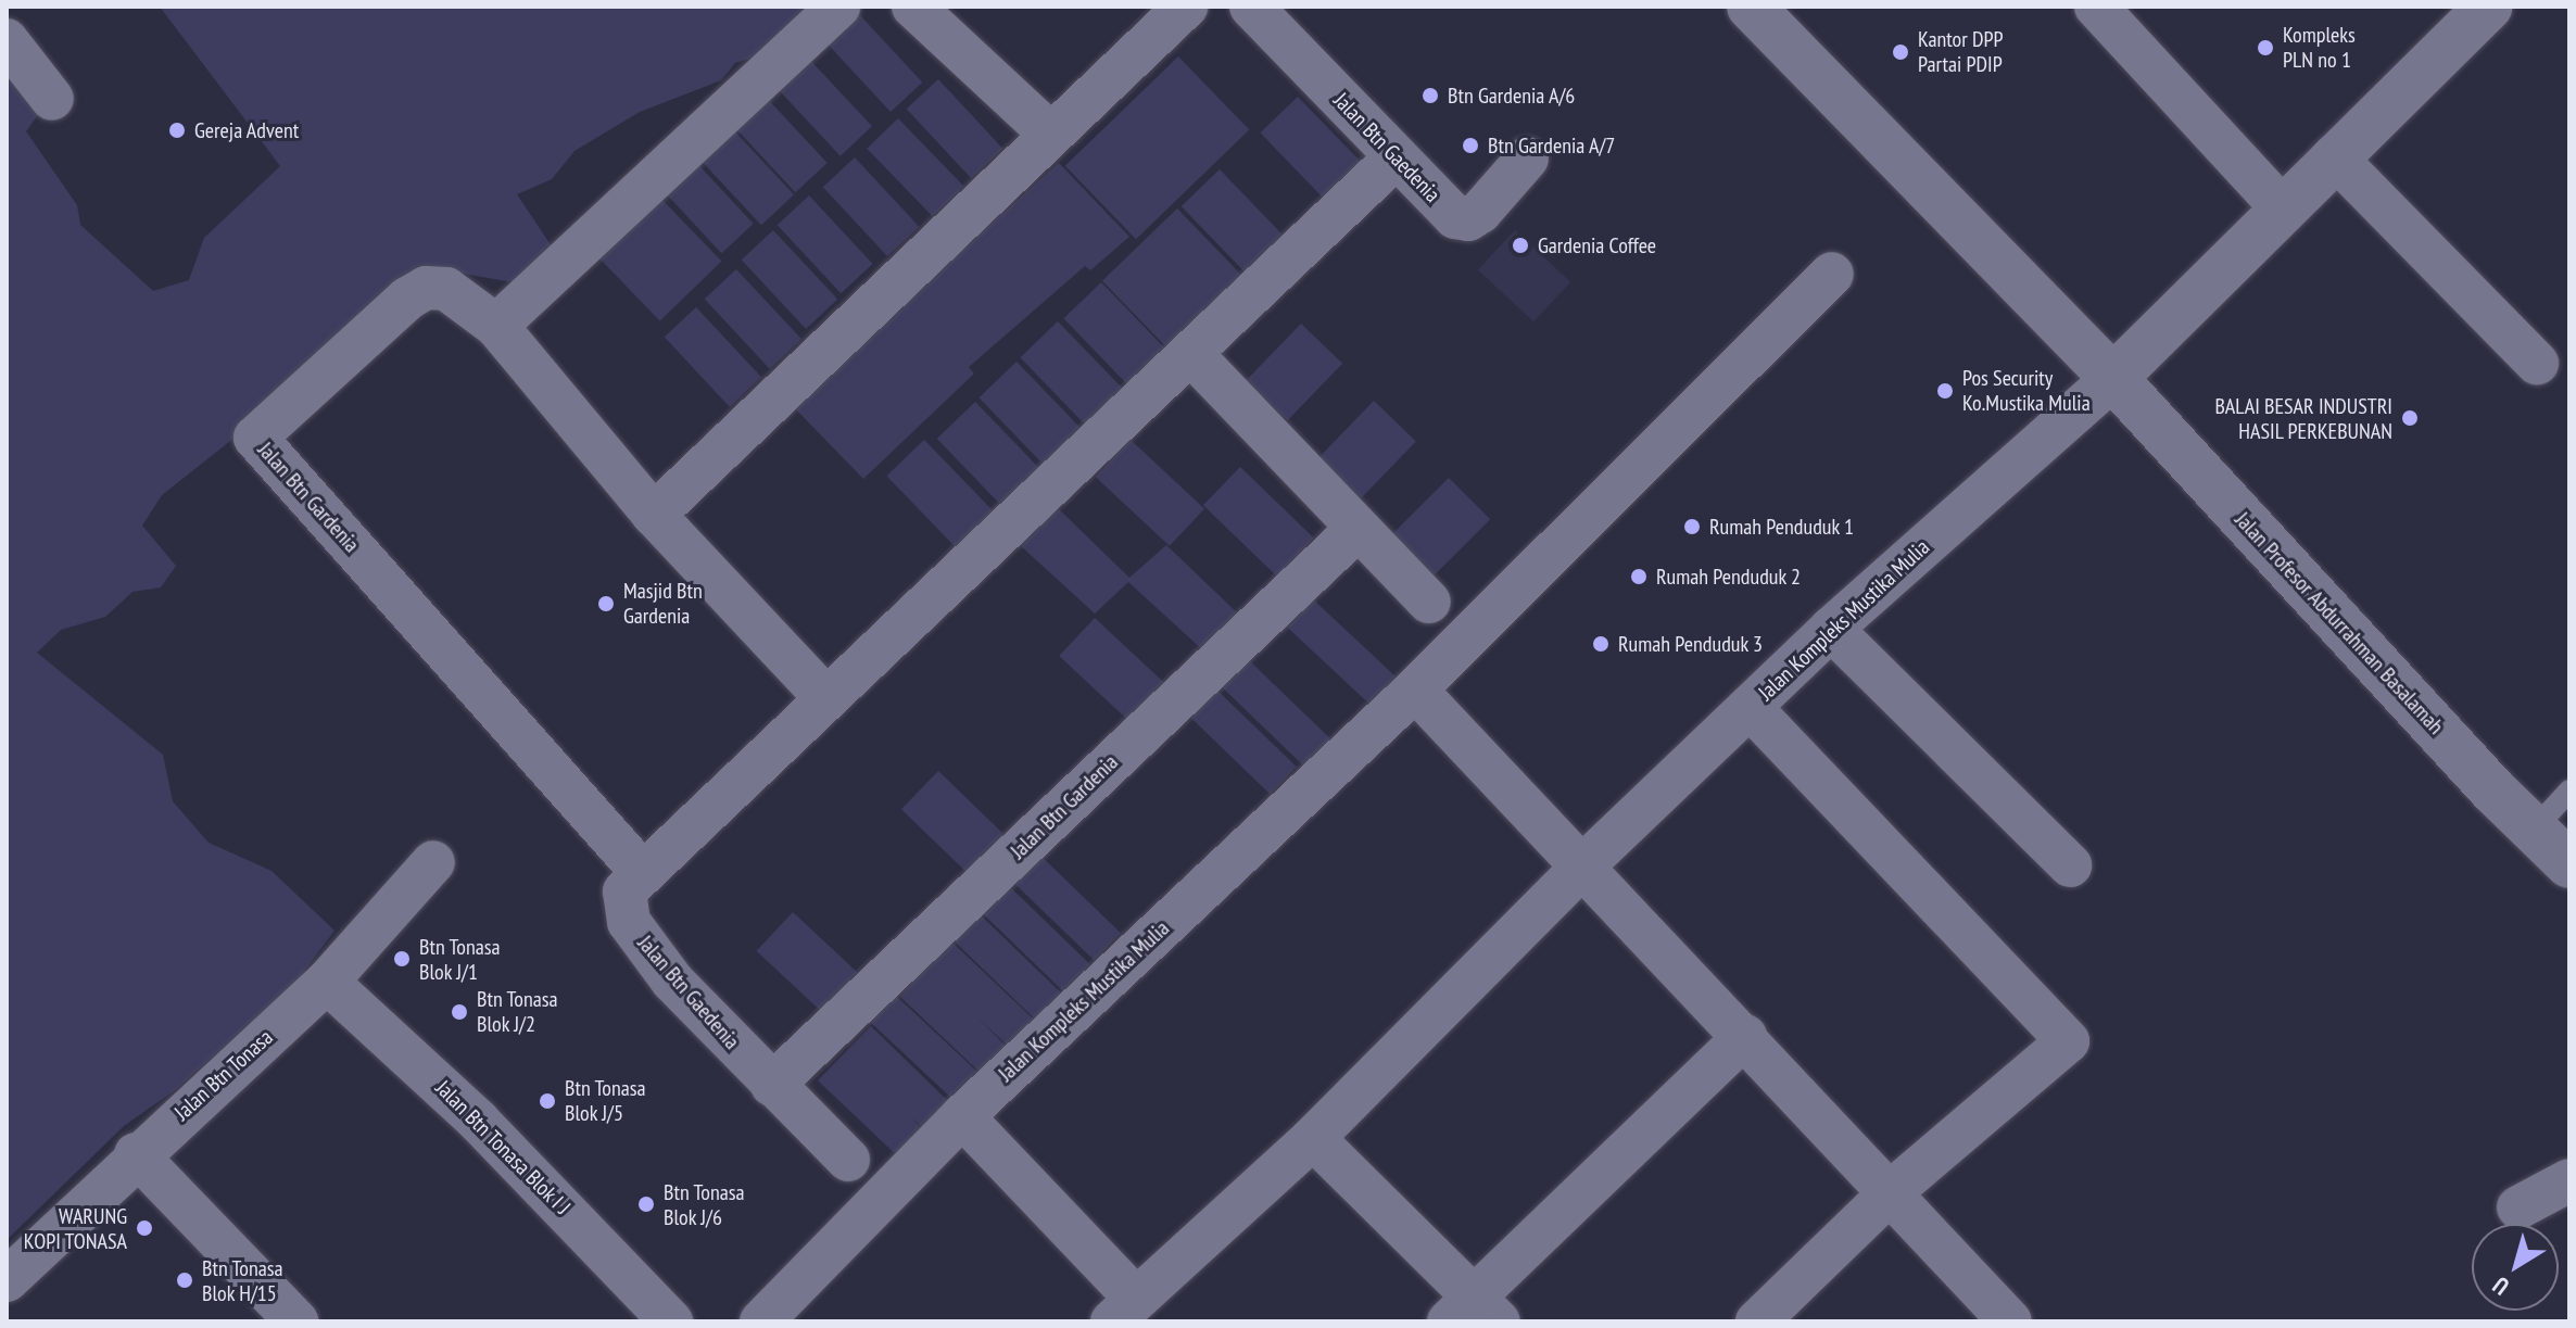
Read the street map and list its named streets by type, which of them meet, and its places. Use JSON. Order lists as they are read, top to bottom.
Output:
{
  "streets": {
    "main road": ["Jalan Profesor Abdurrahman Basalamah"],
    "street": [
      "Jalan Btn Gaedenia",
      "Jalan Btn Gardenia",
      "Jalan Kompleks Mustika Mulia",
      "Jalan Btn Tonasa",
      "Jalan Btn Tonasa Blok I J"
    ]
  },
  "crossings": [
    ["Jalan Btn Gaedenia", "Jalan Btn Gardenia"],
    ["Jalan Kompleks Mustika Mulia", "Jalan Profesor Abdurrahman Basalamah"],
    ["Jalan Btn Tonasa", "Jalan Btn Tonasa Blok I J"]
  ],
  "places": [
    "Kompleks PLN no 1",
    "Kantor DPP Partai PDIP",
    "Btn Gardenia A/6",
    "Gereja Advent",
    "Btn Gardenia A/7",
    "Gardenia Coffee",
    "Pos Security Ko.Mustika Mulia",
    "BALAI BESAR INDUSTRI HASIL PERKEBUNAN",
    "Rumah Penduduk 1",
    "Rumah Penduduk 2",
    "Masjid Btn Gardenia",
    "Rumah Penduduk 3",
    "Btn Tonasa Blok J/1",
    "Btn Tonasa Blok J/2",
    "Btn Tonasa Blok J/5",
    "Btn Tonasa Blok J/6",
    "WARUNG KOPI TONASA",
    "Btn Tonasa Blok H/15"
  ],
  "north": "bottom left"
}
